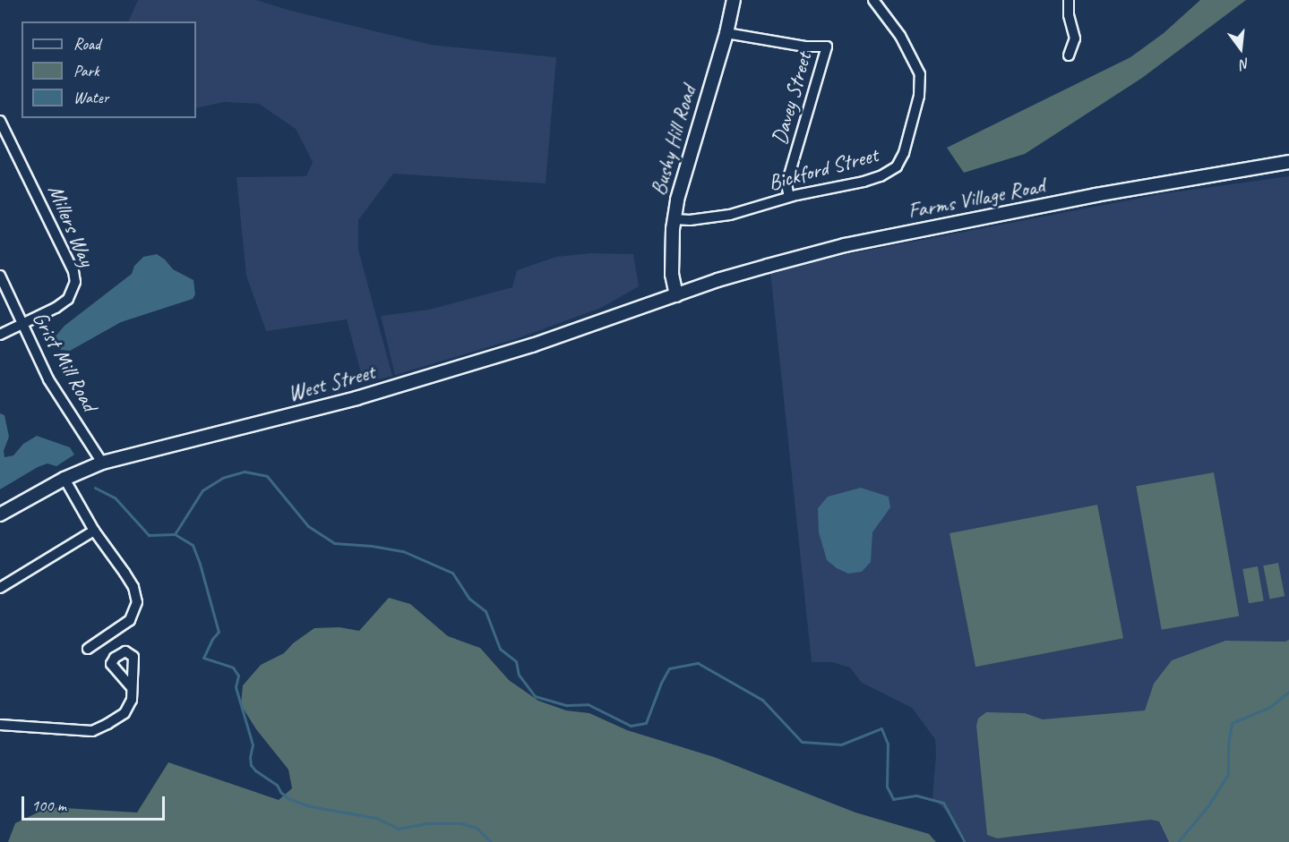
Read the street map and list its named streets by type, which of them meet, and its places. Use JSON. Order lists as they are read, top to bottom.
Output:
{
  "streets": {
    "main road": ["Bushy Hill Road", "Farms Village Road", "West Street"],
    "street": [
      "Davey Street",
      "Bickford Street",
      "Millers Way",
      "Grist Mill Road"
    ]
  },
  "crossings": [
    ["Davey Street", "Bushy Hill Road"],
    ["Davey Street", "Bickford Street"],
    ["Bushy Hill Road", "Bickford Street"],
    ["Bushy Hill Road", "Farms Village Road"],
    ["Bushy Hill Road", "West Street"],
    ["Farms Village Road", "West Street"],
    ["Millers Way", "Grist Mill Road"],
    ["Grist Mill Road", "West Street"]
  ],
  "legend": ["Road", "Park", "Water"],
  "scale_bar": "100 m",
  "north": "bottom"
}
